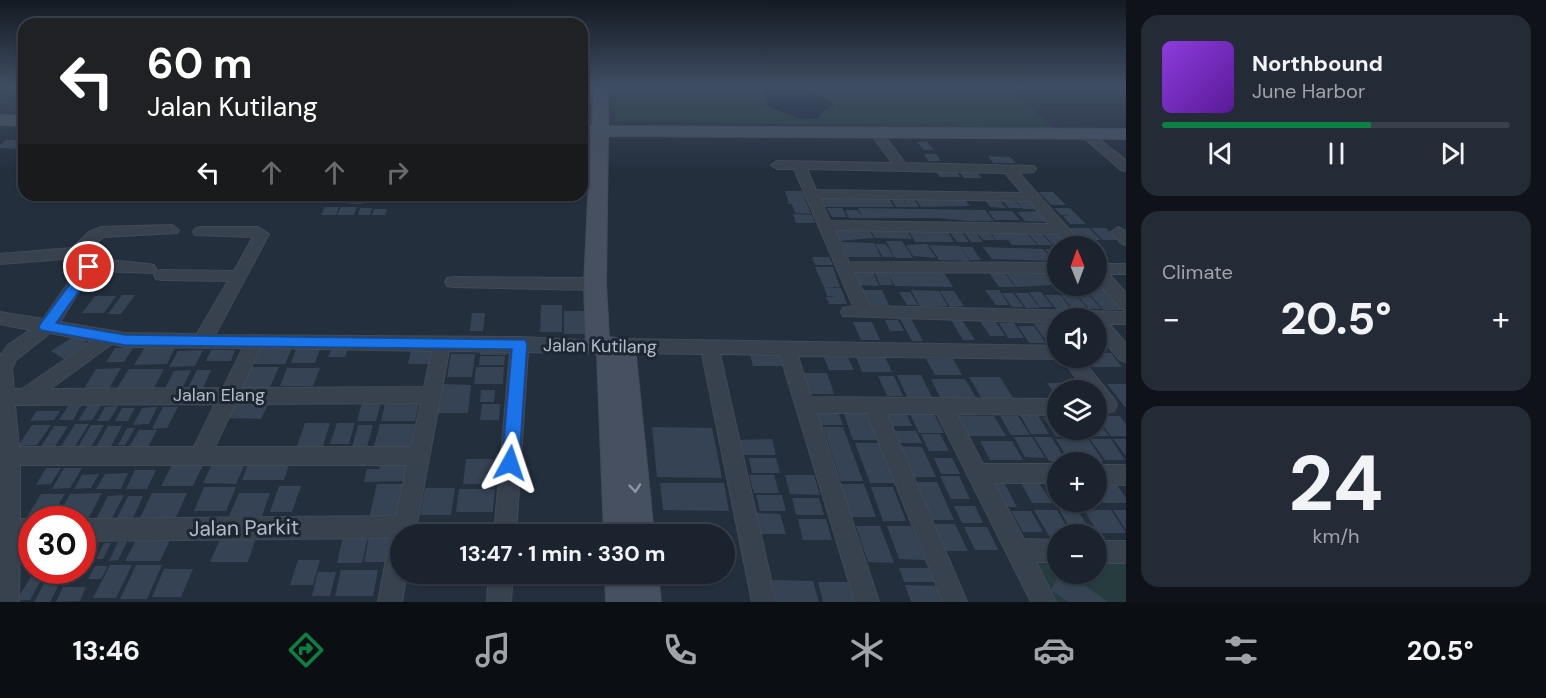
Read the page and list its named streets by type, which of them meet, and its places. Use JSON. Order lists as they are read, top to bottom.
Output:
{
  "streets": {
    "street": ["Jalan Kutilang", "Jalan Elang", "Jalan Parkit"]
  },
  "north": "top",
  "page": {
    "turn": ["60 m", "Jalan Kutilang"],
    "song": ["Northbound", "June Harbor"],
    "tile": [
      "Climate",
      ["24", "km/h"]
    ],
    "map_buttons": ["+", "−"],
    "heat": ["−", "20.5°", "+"],
    "limit": "30",
    "trip": "13:47 · 1 min · 330 m",
    "tabs": ["13:46", "20.5°"]
  }
}
